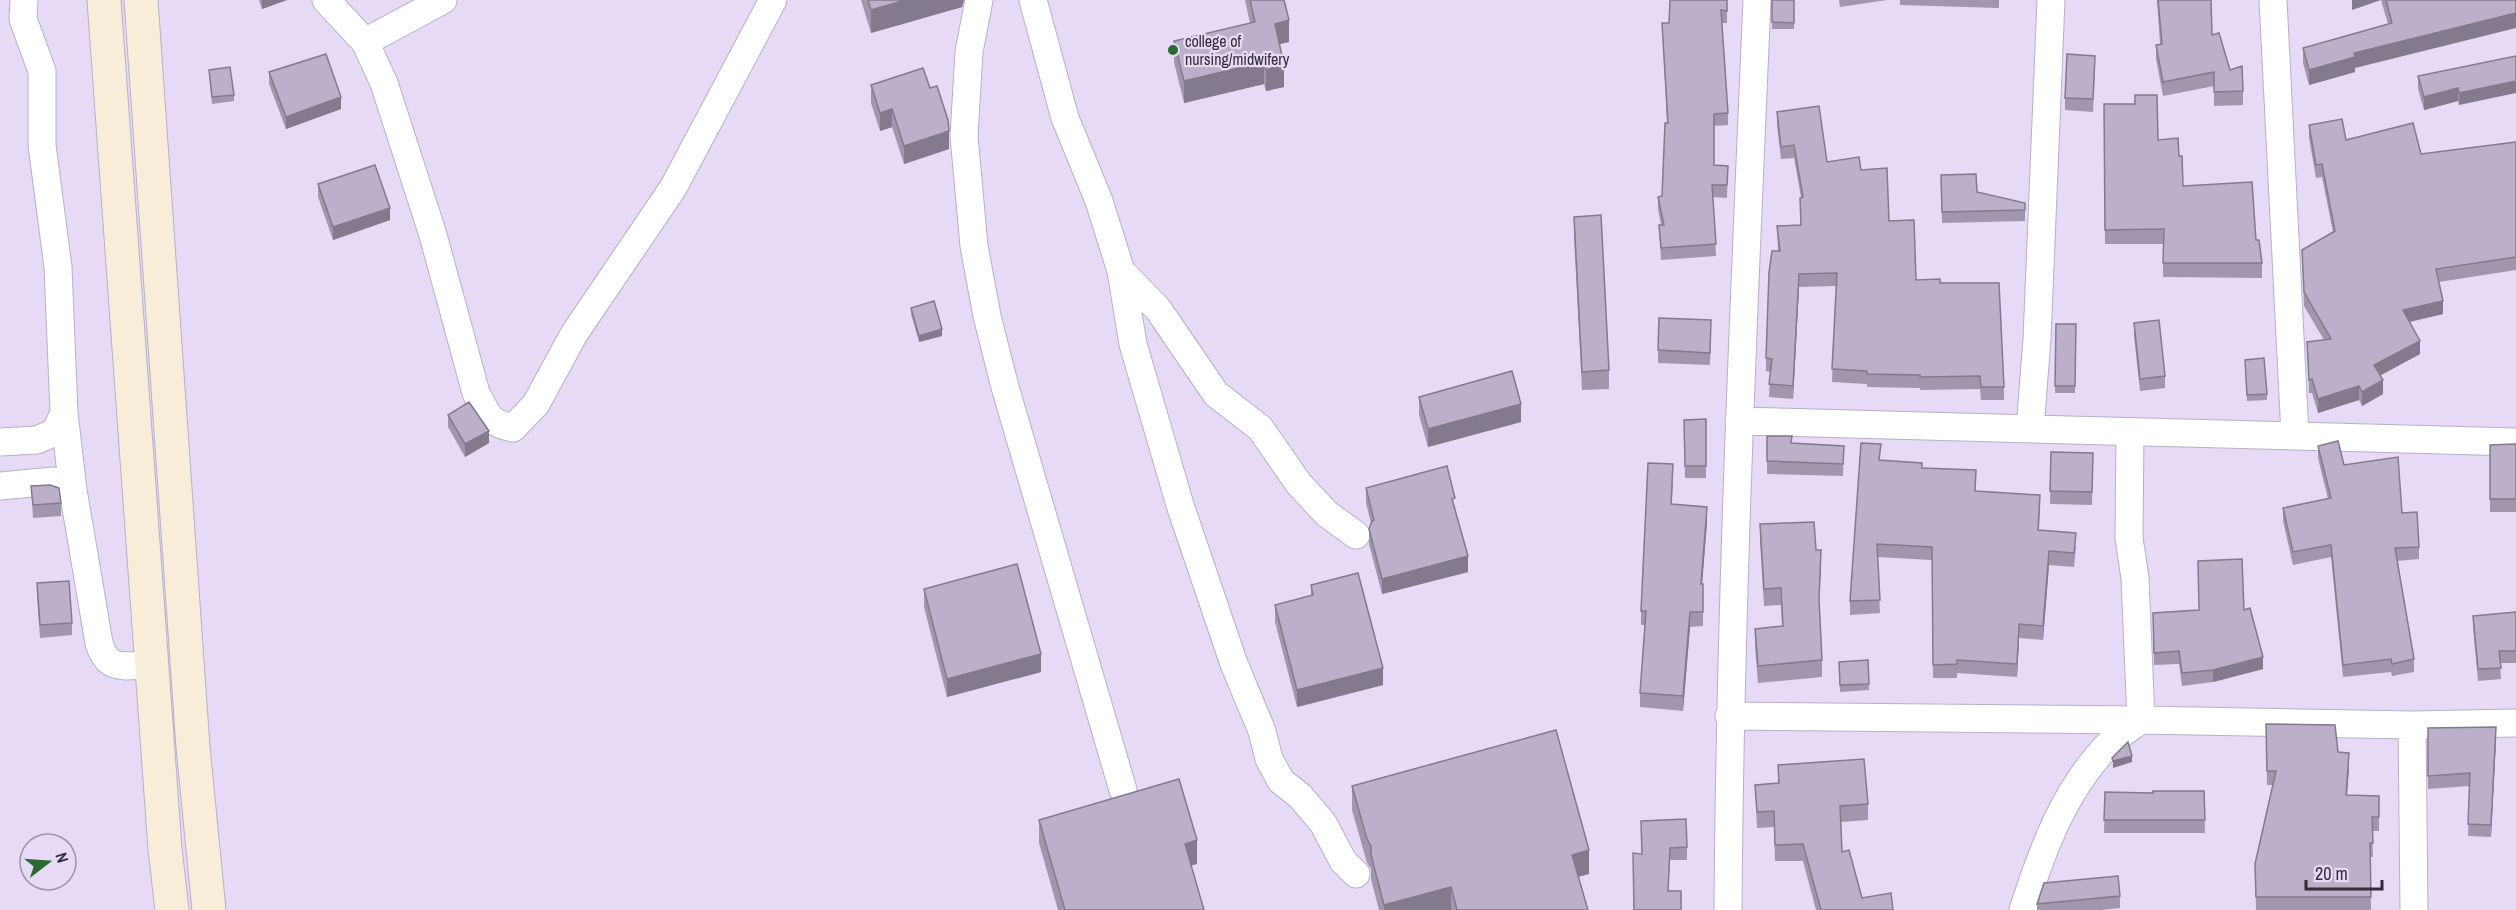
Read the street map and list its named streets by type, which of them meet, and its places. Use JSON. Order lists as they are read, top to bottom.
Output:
{
  "places": ["college of nursing/midwifery"],
  "scale_bar": "20 m",
  "north": "right"
}
